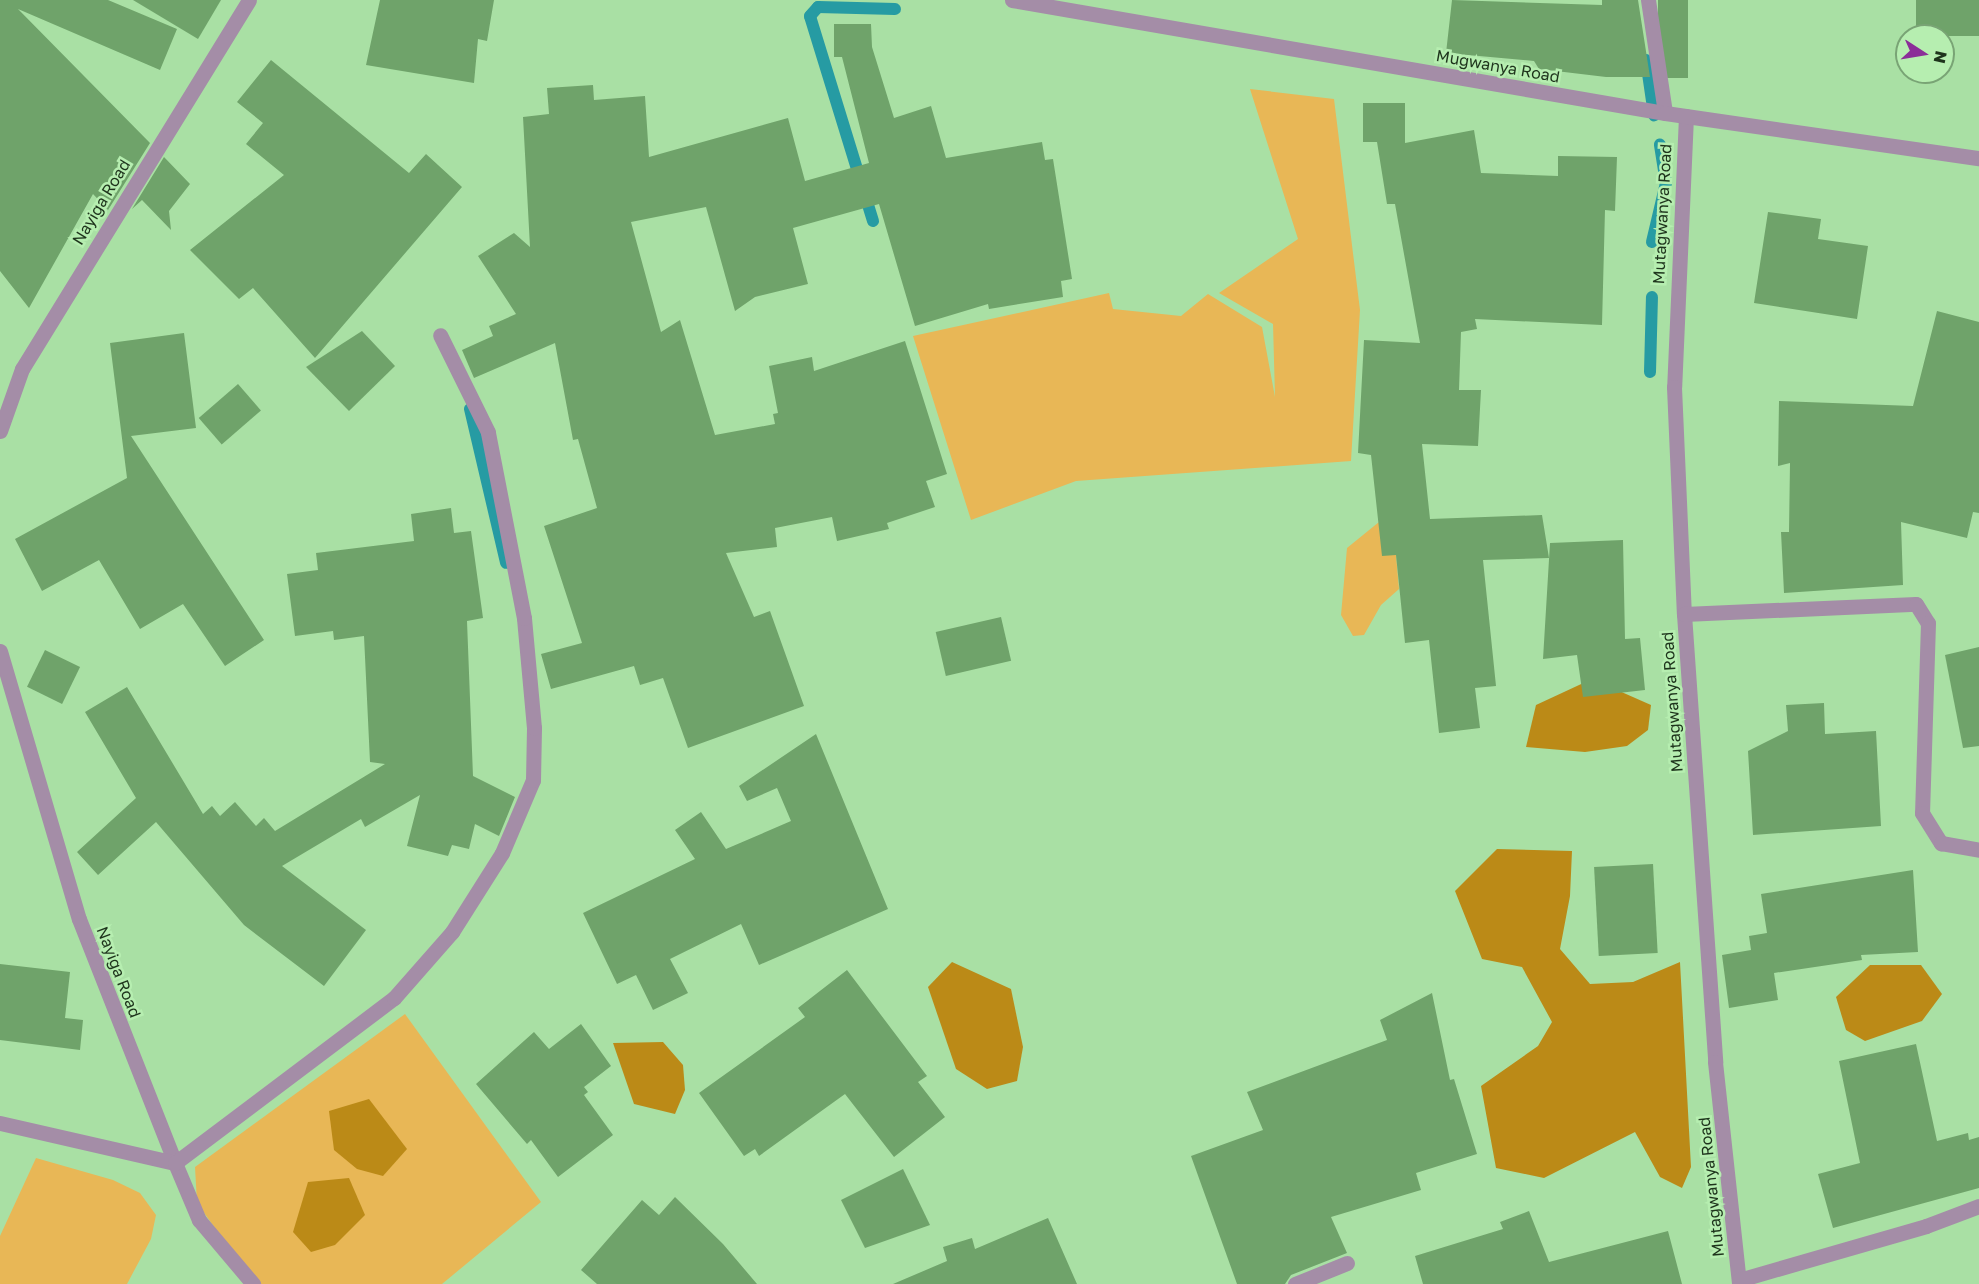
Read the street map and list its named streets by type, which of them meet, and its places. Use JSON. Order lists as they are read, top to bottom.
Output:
{
  "streets": {
    "street": ["Mugwanya Road", "Nayiga Road", "Mutagwanya Road"]
  },
  "crossings": [
    ["Mugwanya Road", "Mutagwanya Road"]
  ],
  "north": "right"
}
